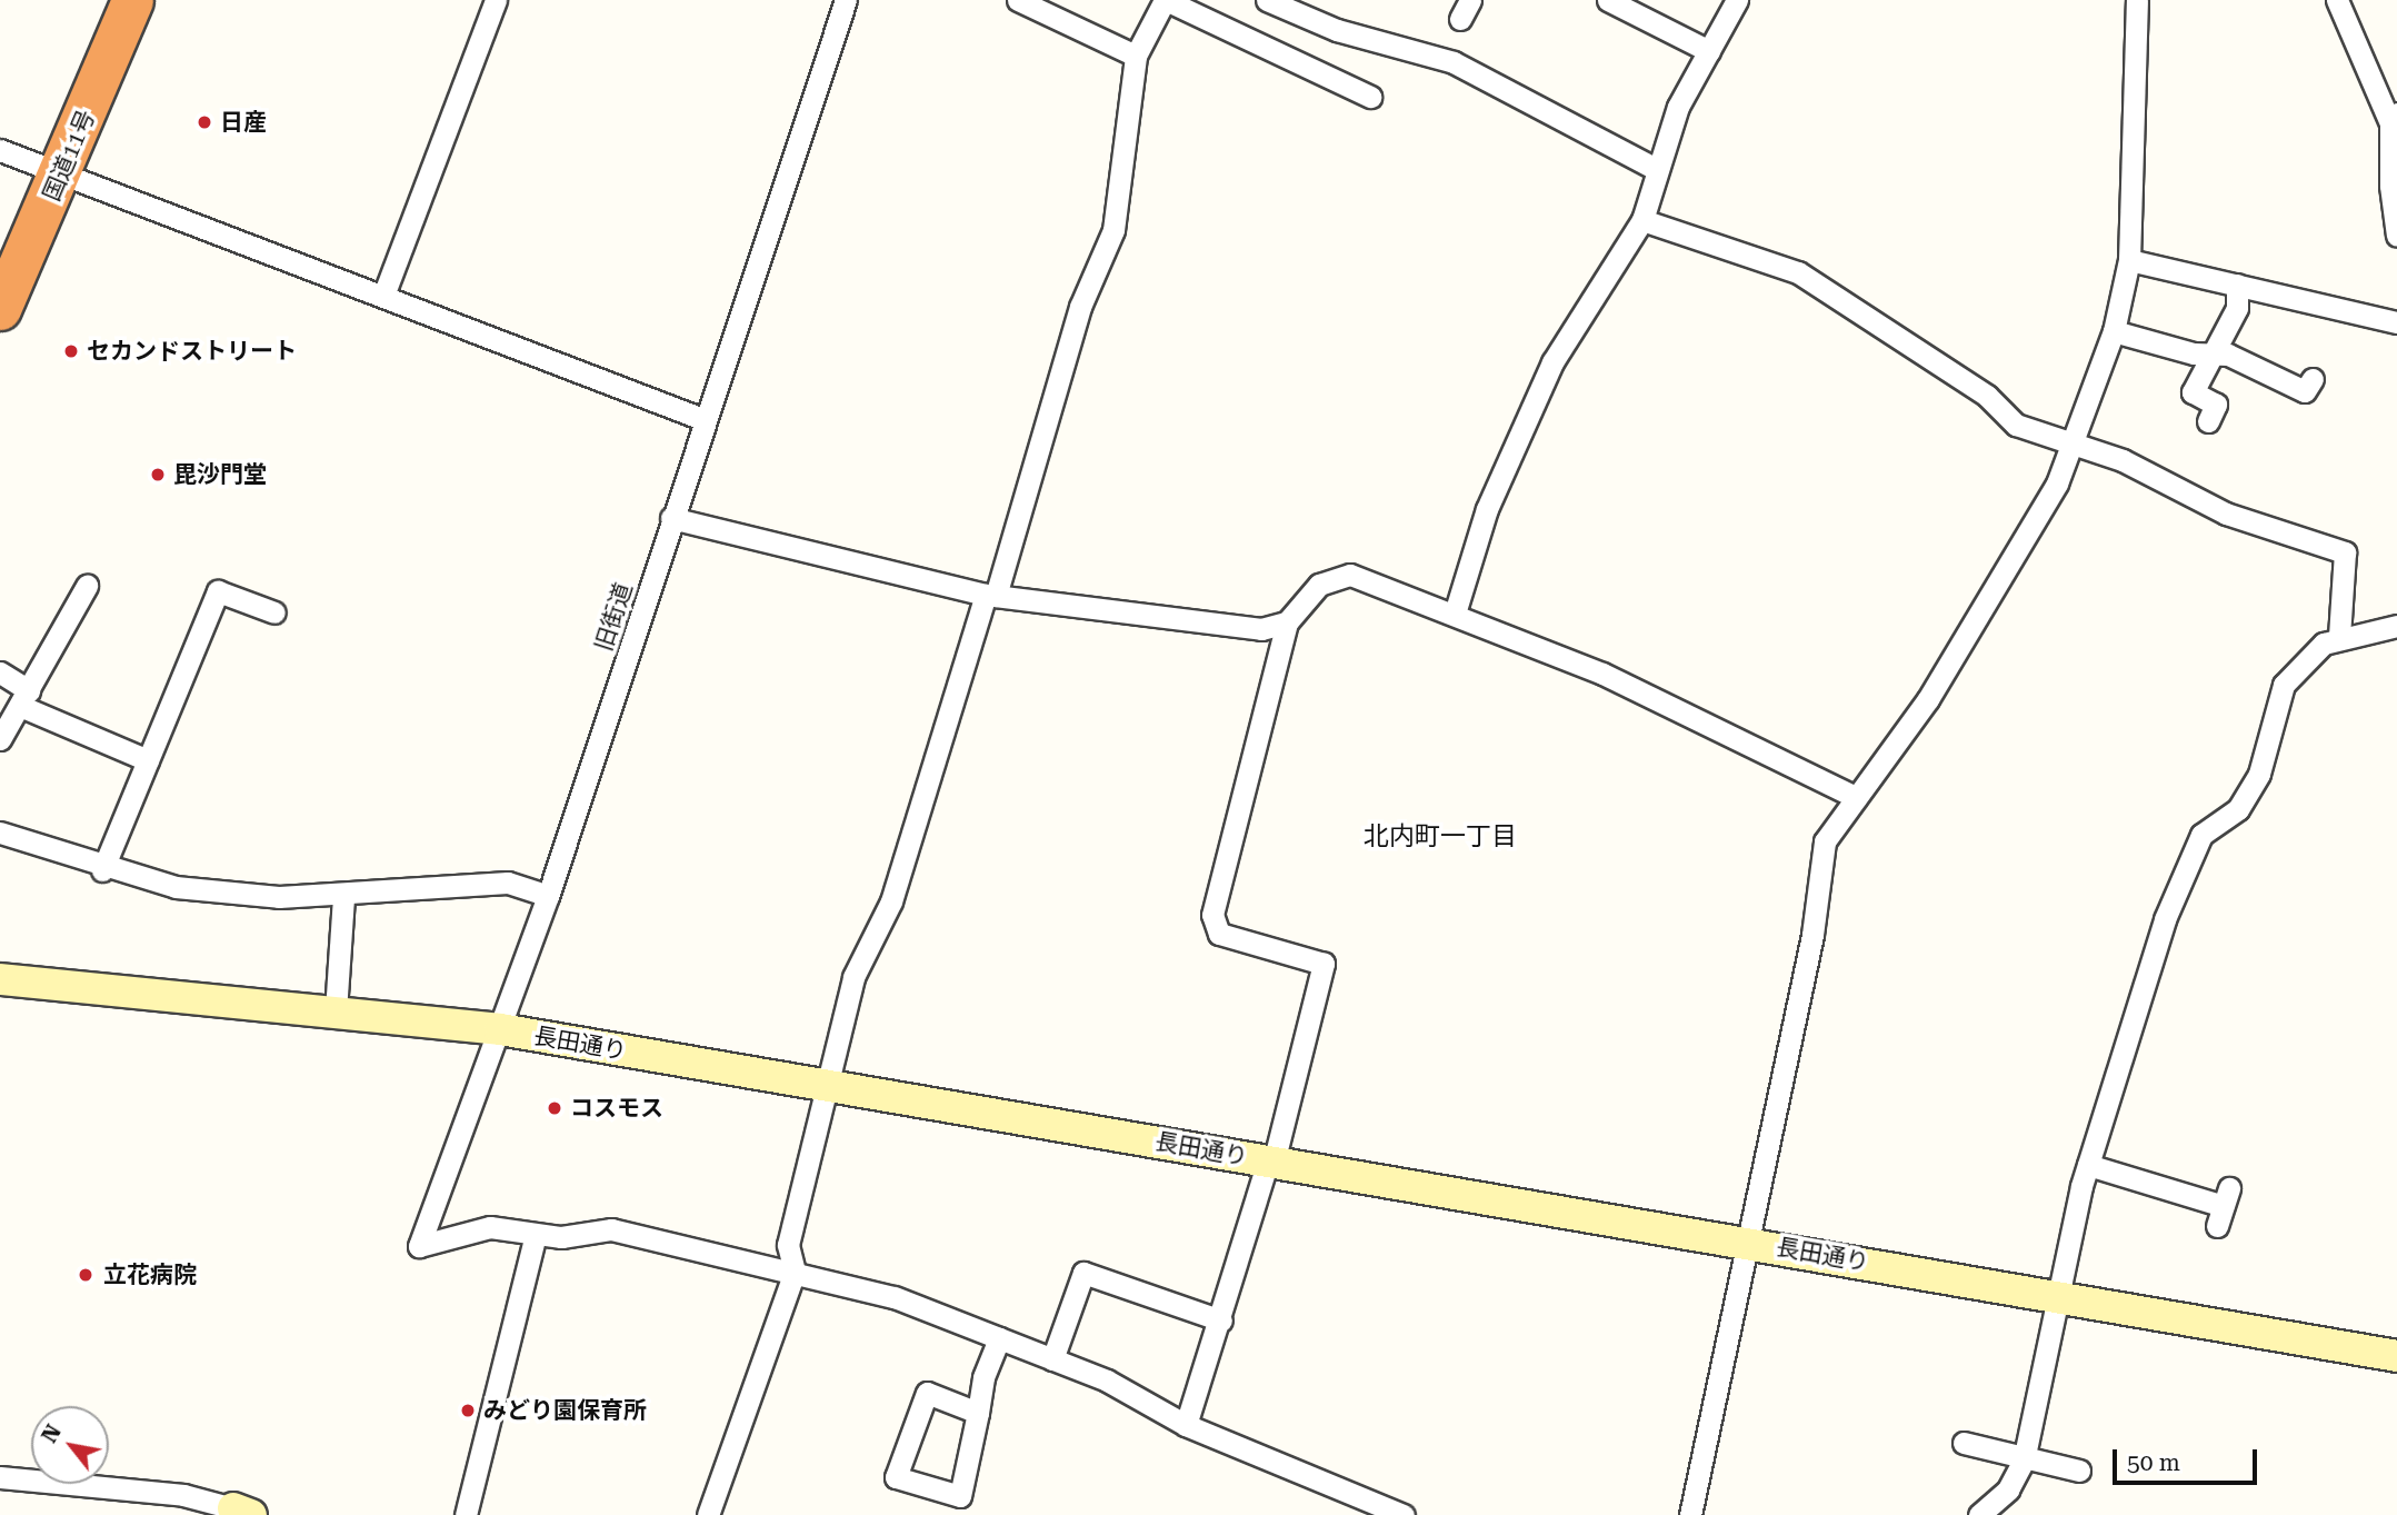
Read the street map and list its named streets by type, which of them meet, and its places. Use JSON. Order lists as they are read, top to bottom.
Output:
{
  "streets": {
    "highway": ["国道11号"],
    "street": ["旧街道", "長田通り"]
  },
  "crossings": [
    ["旧街道", "長田通り"]
  ],
  "districts": ["北内町一丁目"],
  "places": [
    "日産",
    "セカンドストリート",
    "毘沙門堂",
    "コスモス",
    "立花病院",
    "みどり園保育所"
  ],
  "scale_bar": "50 m",
  "north": "top left"
}
